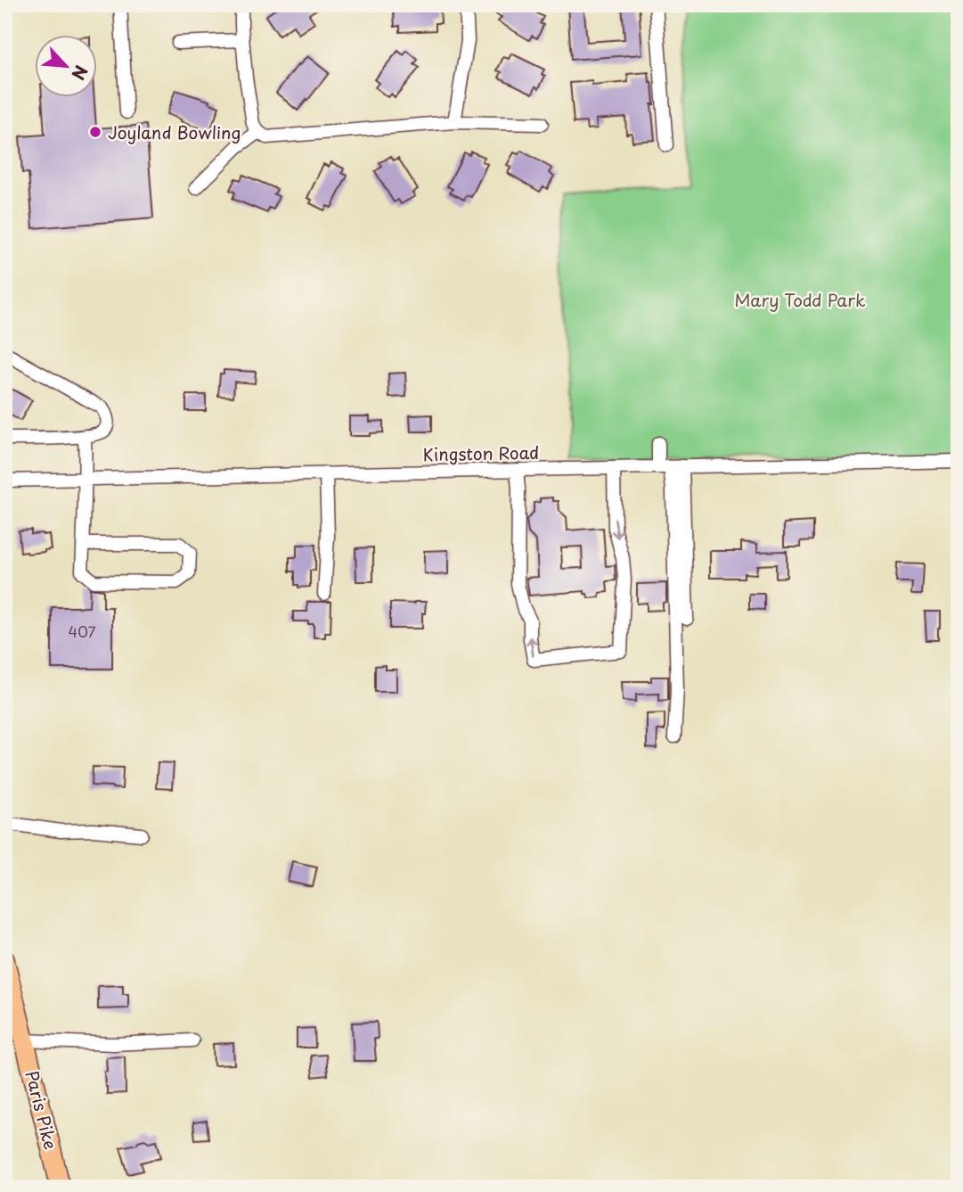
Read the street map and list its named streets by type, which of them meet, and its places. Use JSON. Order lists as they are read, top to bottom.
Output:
{
  "streets": {
    "highway": ["Paris Pike"],
    "street": ["Kingston Road"]
  },
  "parks": ["Mary Todd Park"],
  "places": ["Joyland Bowling"],
  "house_numbers": ["407"],
  "north": "bottom right"
}
